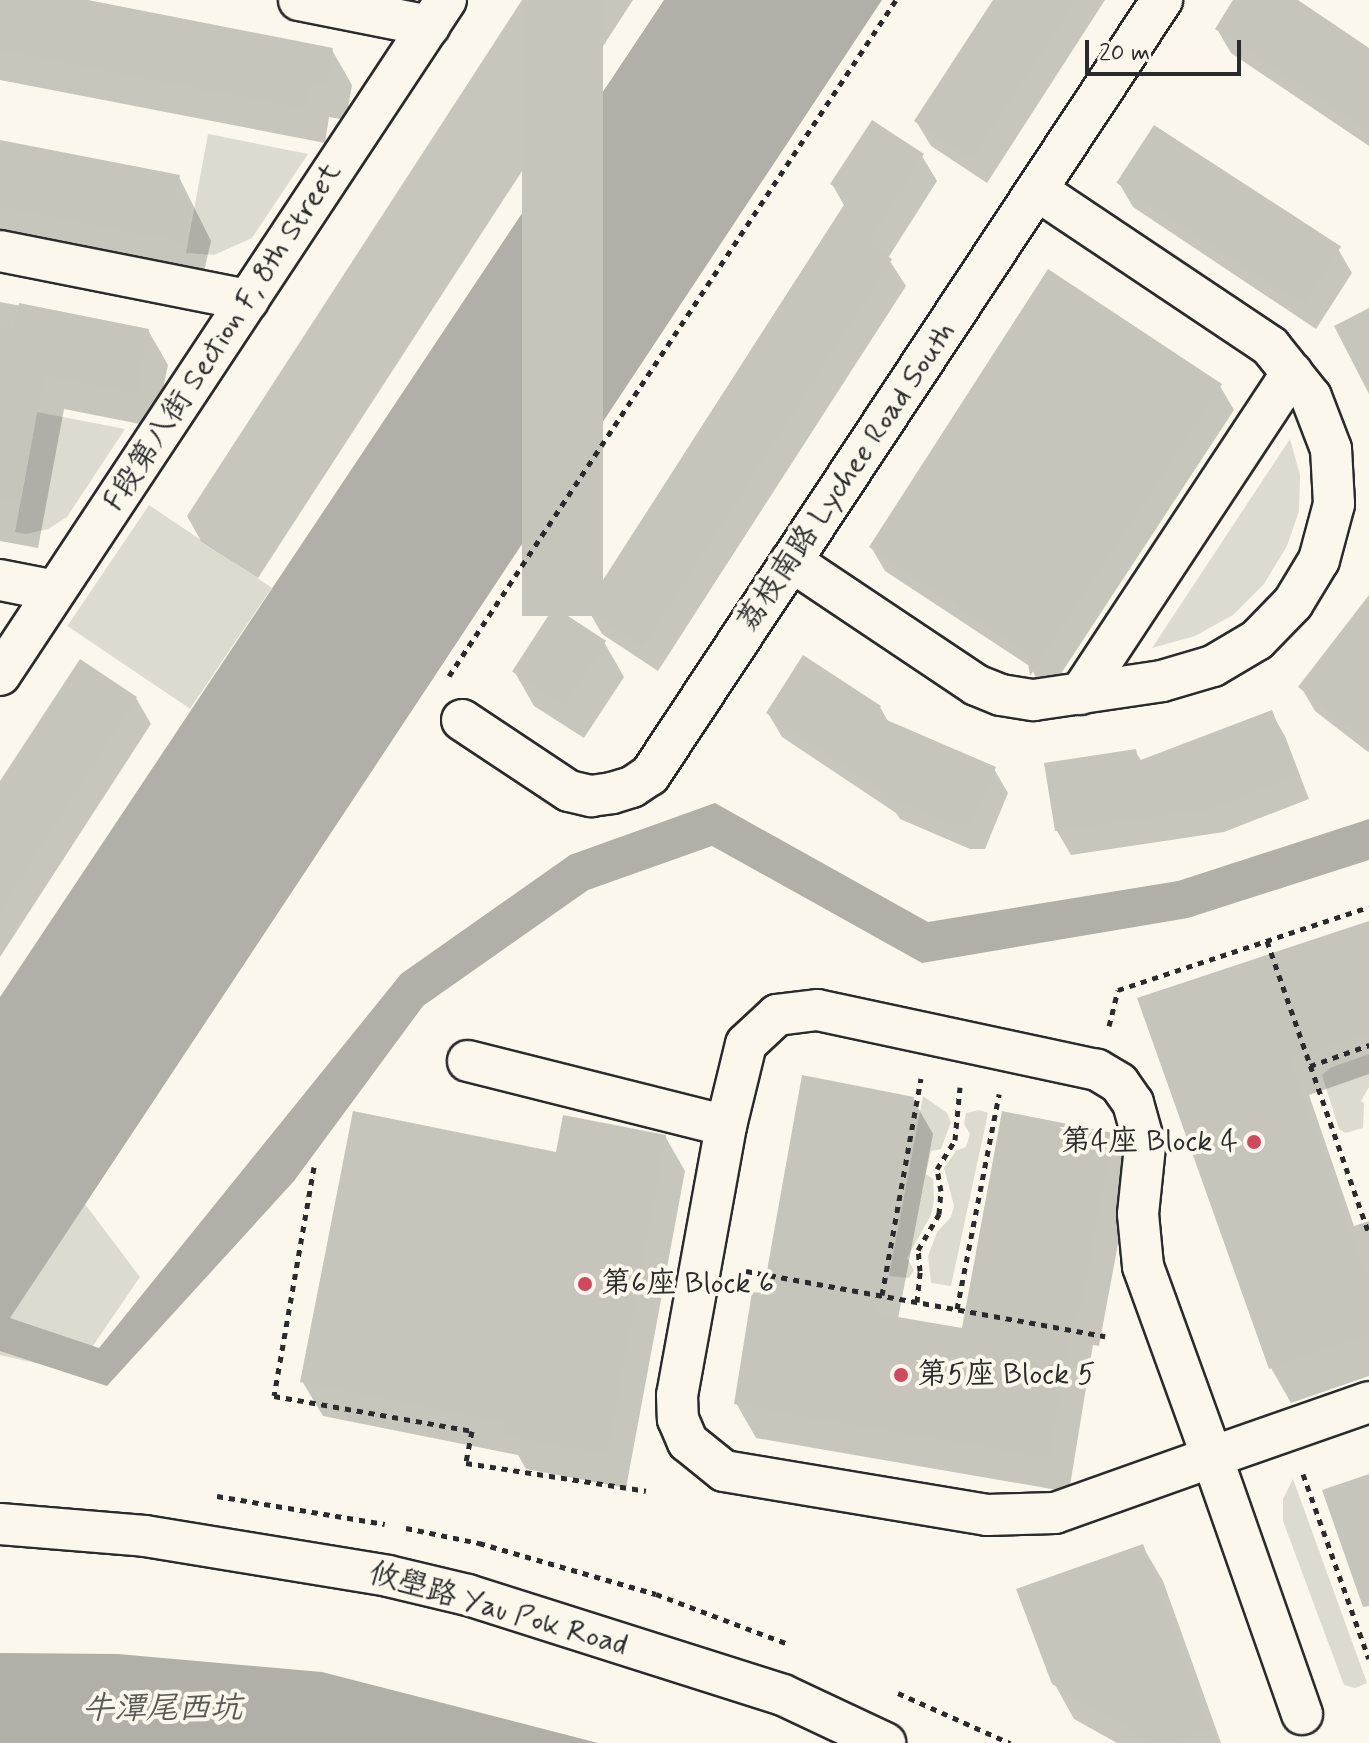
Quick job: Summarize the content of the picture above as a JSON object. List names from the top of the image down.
{
  "streets": {
    "street": ["F段第八街 Section F, 8th Street", "荔枝南路 Lychee Road South", "攸壆路 Yau Pok Road"]
  },
  "water": ["牛潭尾西坑"],
  "places": ["第4座 Block 4", "第6座 Block 6", "第5座 Block 5"],
  "scale_bar": "20 m"
}
